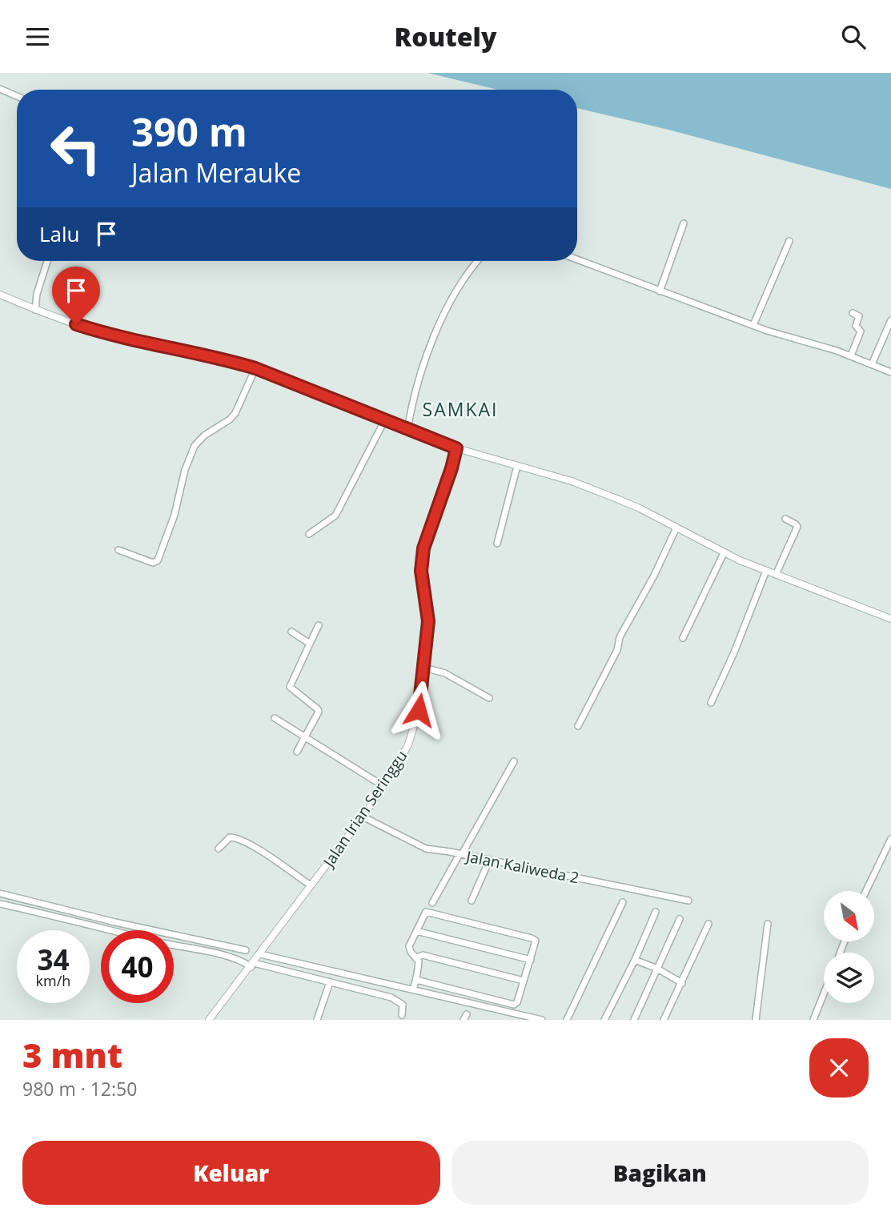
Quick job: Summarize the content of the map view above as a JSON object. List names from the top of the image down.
{
  "streets": {
    "street": ["Jalan Irian Seringgu", "Jalan Kaliweda 2"]
  },
  "crossings": [
    ["Jalan Irian Seringgu", "Jalan Kaliweda 2"]
  ],
  "districts": ["SAMKAI"],
  "north": "bottom right",
  "page": {
    "header": "Routely",
    "turn": ["390 m", "Jalan Merauke"],
    "then": "Lalu",
    "speed": "34 km/h",
    "limit": "40",
    "heading": ["3 mnt", "980 m · 12:50"],
    "buttons": ["Keluar", "Bagikan"]
  }
}
